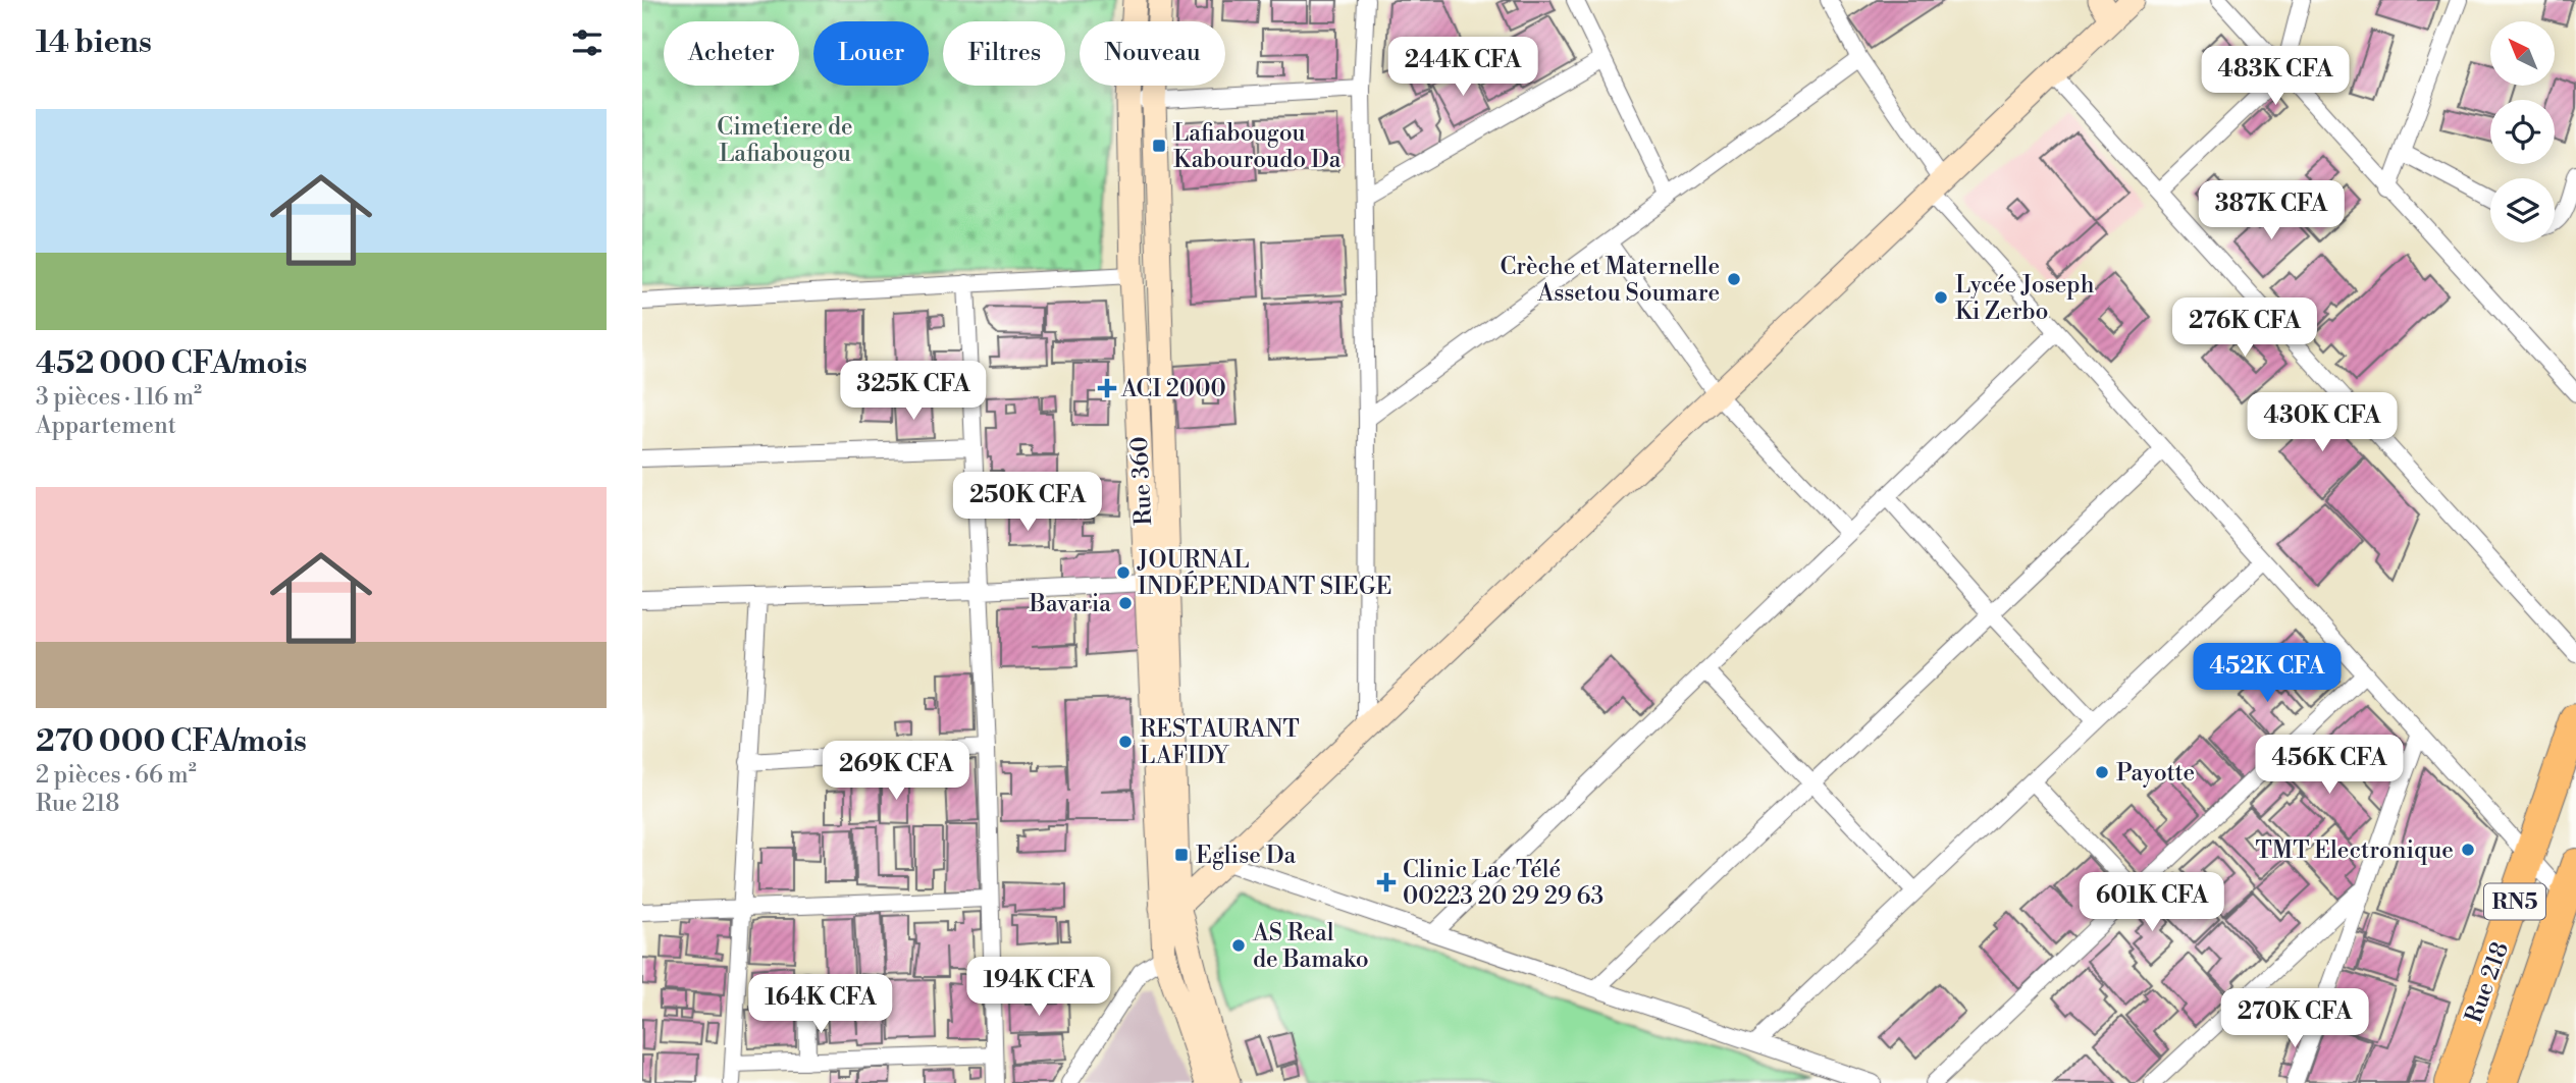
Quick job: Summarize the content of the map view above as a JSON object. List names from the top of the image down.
{
  "streets": {
    "highway": ["RN5", "Rue 218"],
    "main road": ["Rue 360"]
  },
  "parks": ["Cimetiere de Lafiabougou"],
  "places": {
    "transit": ["Lafiabougou Kabouroudo Da", "Eglise Da"],
    "other": [
      "Crèche et Maternelle Assetou Soumare",
      "Lycée Joseph Ki Zerbo",
      "JOURNAL INDÉPENDANT SIEGE",
      "Bavaria",
      "RESTAURANT LAFIDY",
      "Payotte",
      "TMT Electronique",
      "AS Real de Bamako"
    ],
    "health": ["ACI 2000", "Clinic Lac Télé 00223 20 29 29 63"]
  },
  "north": "top left",
  "page": {
    "heading": "14 biens",
    "chip": [
      "Acheter",
      "Louer",
      "Filtres",
      "Nouveau"
    ],
    "price": [
      "244K CFA",
      "483K CFA",
      "387K CFA",
      "276K CFA",
      "325K CFA",
      "430K CFA",
      "250K CFA",
      "452K CFA",
      "456K CFA",
      "269K CFA",
      "601K CFA",
      "194K CFA",
      "164K CFA",
      "270K CFA"
    ],
    "list": [
      {
        "name": "452 000 CFA/mois",
        "note": "3 pièces · 116 m² · Appartement"
      },
      {
        "name": "270 000 CFA/mois",
        "note": "2 pièces · 66 m² · Rue 218"
      }
    ]
  }
}
